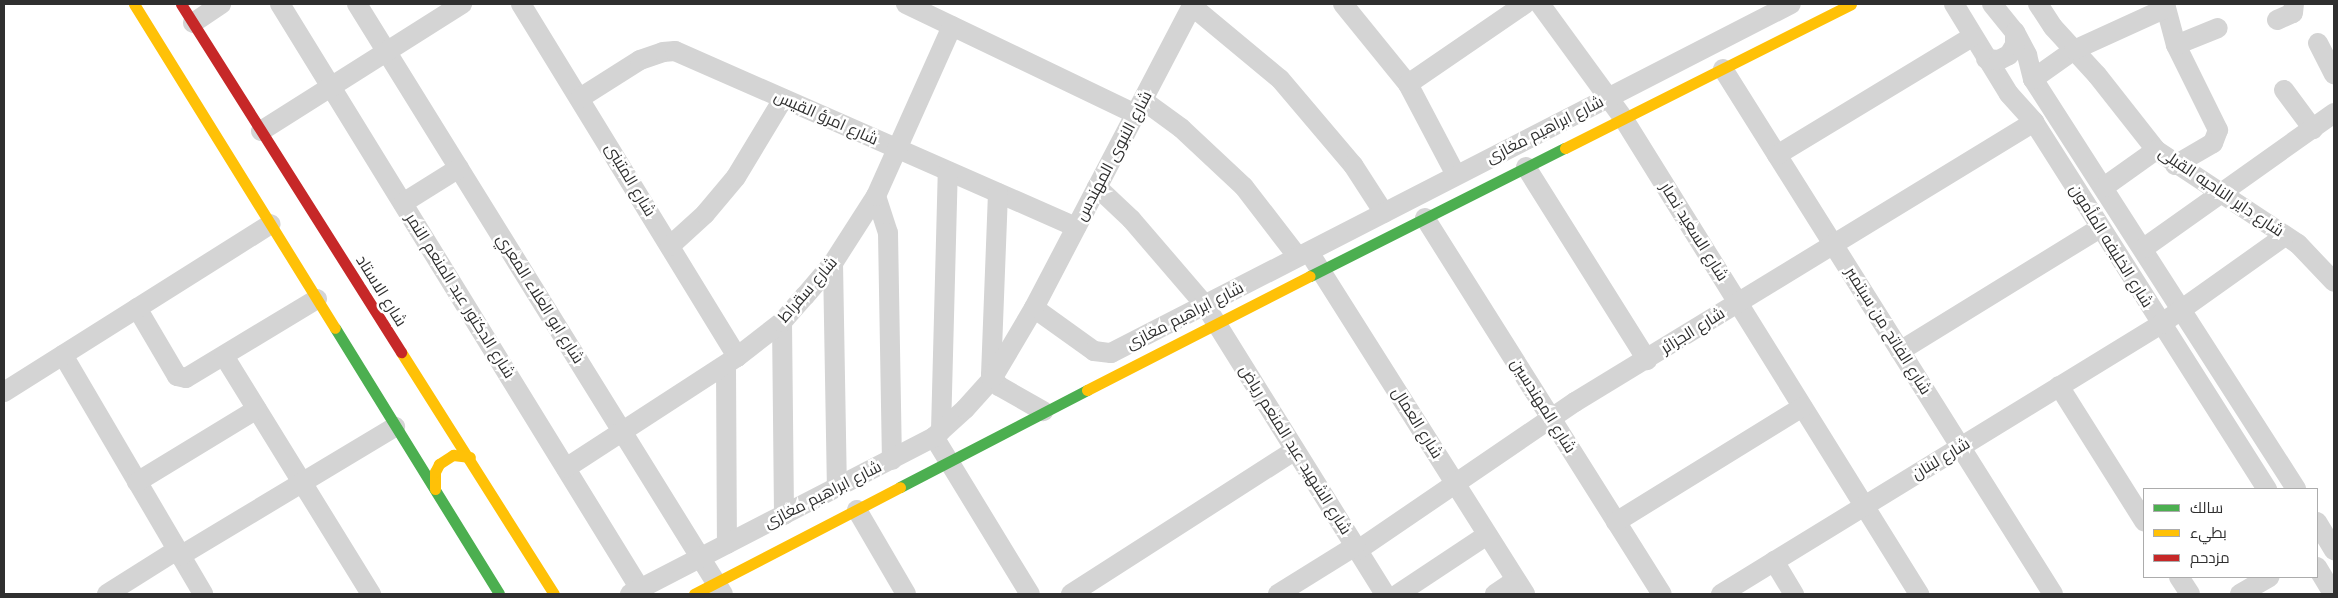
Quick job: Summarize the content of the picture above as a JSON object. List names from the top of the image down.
{
  "streets": {
    "main road": ["شارع ابراهيم مغازى", "شارع الاستاد"],
    "street": [
      "شارع امرؤ القيس",
      "شارع النبوى المهندس",
      "شارع المتبنى",
      "شارع داير الناحيه القبلى",
      "شارع السعيد نصار",
      "شارع الخليفه المأمون",
      "شارع سقراط",
      "شارع الدكتور عبد المنعم النمر",
      "شارع ابو العلاء المعري",
      "شارع الجزائر",
      "شارع الفاتح من سبتمبر",
      "شارع المهندسين",
      "شارع العمال",
      "شارع الشهيد عبد المنعم رياض",
      "شارع لبنان"
    ]
  },
  "crossings": [
    ["شارع امرؤ القيس", "شارع النبوى المهندس"],
    ["شارع امرؤ القيس", "شارع المتبنى"],
    ["شارع امرؤ القيس", "شارع سقراط"],
    ["شارع ابراهيم مغازى", "شارع النبوى المهندس"],
    ["شارع ابراهيم مغازى", "شارع السعيد نصار"],
    ["شارع ابراهيم مغازى", "شارع الدكتور عبد المنعم النمر"],
    ["شارع ابراهيم مغازى", "شارع ابو العلاء المعري"],
    ["شارع ابراهيم مغازى", "شارع الفاتح من سبتمبر"],
    ["شارع ابراهيم مغازى", "شارع المهندسين"],
    ["شارع ابراهيم مغازى", "شارع العمال"],
    ["شارع ابراهيم مغازى", "شارع الشهيد عبد المنعم رياض"],
    ["شارع النبوى المهندس", "شارع العمال"],
    ["شارع النبوى المهندس", "شارع الشهيد عبد المنعم رياض"],
    ["شارع المتبنى", "شارع سقراط"],
    ["شارع داير الناحيه القبلى", "شارع لبنان"],
    ["شارع السعيد نصار", "شارع الجزائر"],
    ["شارع السعيد نصار", "شارع لبنان"],
    ["شارع الخليفه المأمون", "شارع الجزائر"],
    ["شارع الخليفه المأمون", "شارع لبنان"],
    ["شارع سقراط", "شارع الدكتور عبد المنعم النمر"],
    ["شارع سقراط", "شارع ابو العلاء المعري"],
    ["شارع سقراط", "شارع العمال"],
    ["شارع الجزائر", "شارع الفاتح من سبتمبر"],
    ["شارع الجزائر", "شارع المهندسين"],
    ["شارع الجزائر", "شارع العمال"],
    ["شارع الجزائر", "شارع الشهيد عبد المنعم رياض"],
    ["شارع الفاتح من سبتمبر", "شارع لبنان"]
  ],
  "legend": ["سالك", "بطيء", "مزدحم"]
}
